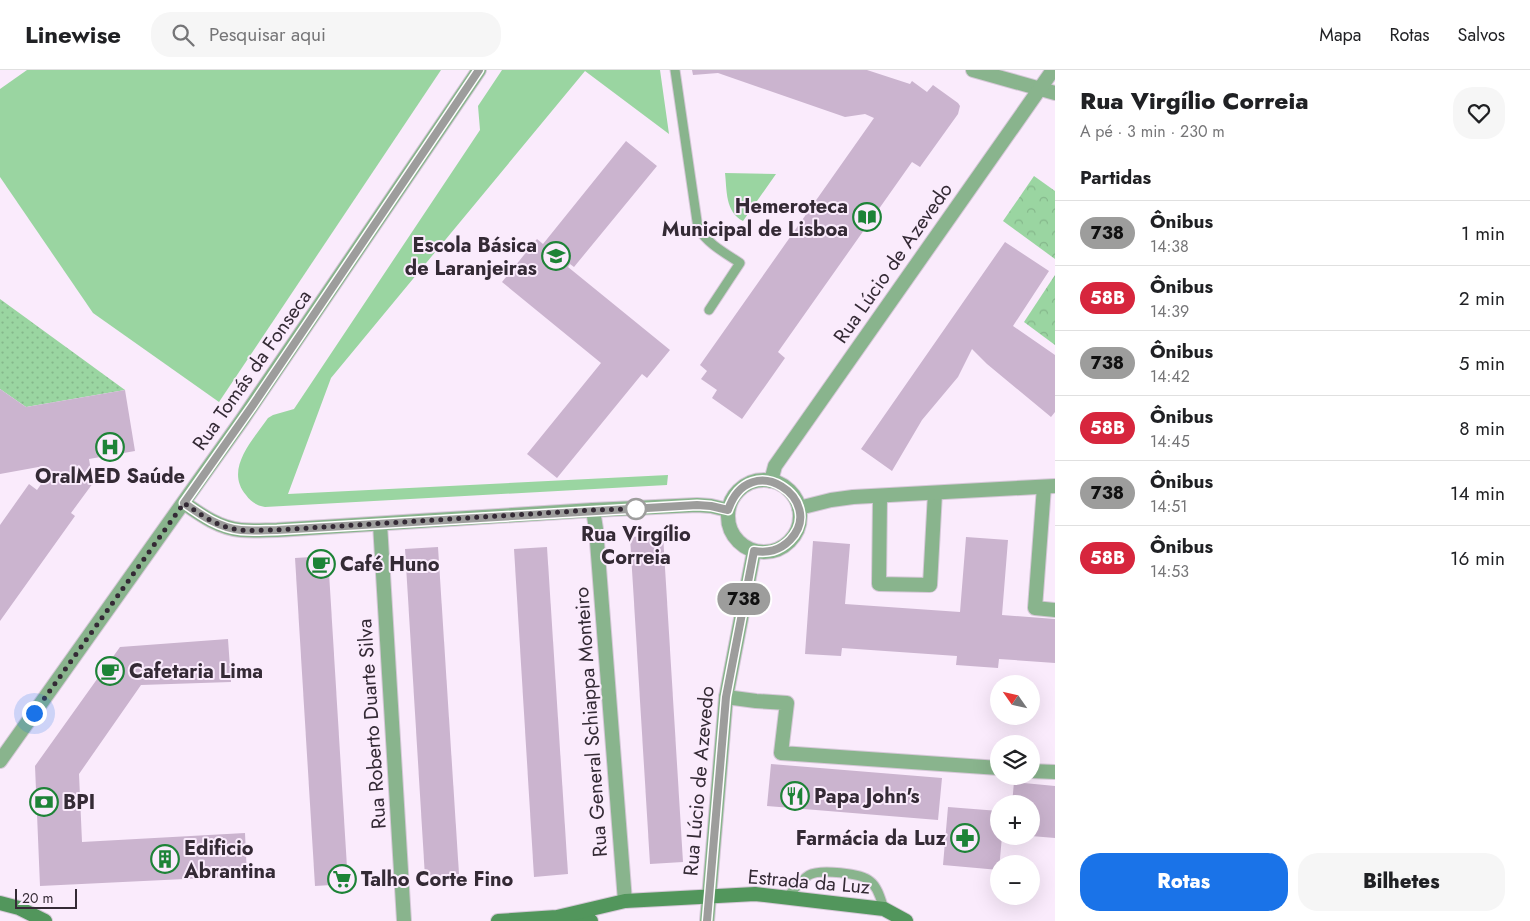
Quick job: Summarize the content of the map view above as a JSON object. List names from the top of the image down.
{
  "streets": {
    "main road": ["Estrada da Luz"],
    "street": [
      "Rua Lúcio de Azevedo",
      "Rua Tomás da Fonseca",
      "Rua General Schiappa Monteiro",
      "Rua Roberto Duarte Silva"
    ]
  },
  "crossings": [
    ["Rua Lúcio de Azevedo", "Estrada da Luz"],
    ["Rua General Schiappa Monteiro", "Estrada da Luz"]
  ],
  "places": {
    "library": ["Hemeroteca Municipal de Lisboa"],
    "school or university": ["Escola Básica de Laranjeiras"],
    "hospital": ["OralMED Saúde"],
    "other": ["Rua Virgílio Correia"],
    "cafe": ["Café Huno", "Cafetaria Lima"],
    "restaurant": ["Papa John's"],
    "bank": ["BPI"],
    "pharmacy": ["Farmácia da Luz"],
    "building": ["Edificio Abrantina"],
    "supermarket": ["Talho Corte Fino"]
  },
  "lines": ["bus line 738"],
  "scale_bar": "20 m",
  "north": "top left",
  "page": {
    "header": "Linewise",
    "search": "Pesquisar aqui",
    "nav": ["Mapa", "Rotas", "Salvos"],
    "on_map": "738",
    "heading": [
      ["Rua Virgílio Correia", "A pé · 3 min · 230 m"],
      "Partidas"
    ],
    "list": [
      {
        "mark": "738",
        "name": "Ônibus",
        "note": "14:38",
        "value": "1 min"
      },
      {
        "mark": "58B",
        "name": "Ônibus",
        "note": "14:39",
        "value": "2 min"
      },
      {
        "mark": "738",
        "name": "Ônibus",
        "note": "14:42",
        "value": "5 min"
      },
      {
        "mark": "58B",
        "name": "Ônibus",
        "note": "14:45",
        "value": "8 min"
      },
      {
        "mark": "738",
        "name": "Ônibus",
        "note": "14:51",
        "value": "14 min"
      },
      {
        "mark": "58B",
        "name": "Ônibus",
        "note": "14:53",
        "value": "16 min"
      }
    ],
    "map_buttons": ["+", "−"],
    "buttons": ["Rotas", "Bilhetes"],
    "scale": "20 m"
  }
}
